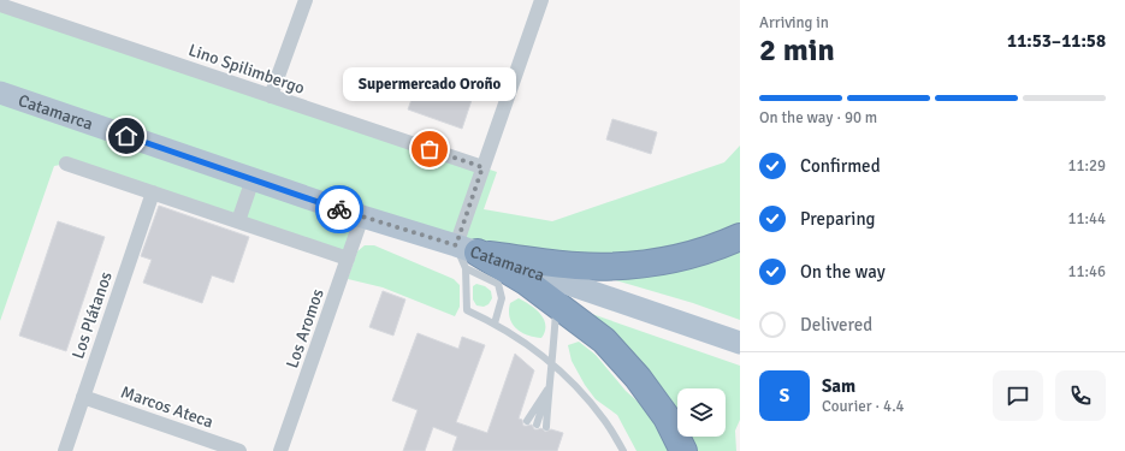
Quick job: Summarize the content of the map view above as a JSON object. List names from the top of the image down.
{
  "streets": {
    "main road": ["Catamarca"],
    "street": [
      "Lino Spilimbergo",
      "Los Plátanos",
      "Los Aromos",
      "Marcos Ateca"
    ]
  },
  "crossings": [
    ["Catamarca", "Los Aromos"],
    ["Los Plátanos", "Marcos Ateca"]
  ],
  "places": ["Supermercado Oroño"],
  "page": {
    "heading": ["2 min", "Arriving in", "11:53–11:58"],
    "panel": ["Sam", "Courier · 4.4"],
    "bubble": "Supermercado Oroño",
    "bar": "On the way · 90 m",
    "list": [
      ["Confirmed", "11:29"],
      ["Preparing", "11:44"],
      ["On the way", "11:46"],
      "Delivered"
    ],
    "round": "S"
  }
}
